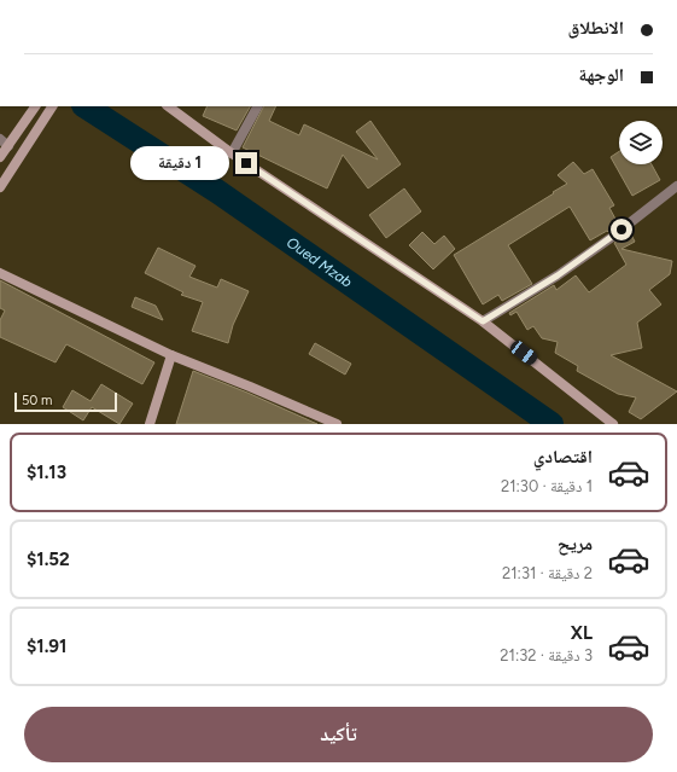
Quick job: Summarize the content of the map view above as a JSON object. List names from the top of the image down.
{
  "water": ["Oued Mzab"],
  "scale_bar": "50 m",
  "page": {
    "banner": ["الانطلاق", "الوجهة"],
    "bubble": "1 دقيقة",
    "scale": "50 m",
    "list": [
      {
        "name": "اقتصادي",
        "note": "1 دقيقة · 21:30",
        "value": "$1.13"
      },
      {
        "name": "مريح",
        "note": "2 دقيقة · 21:31",
        "value": "$1.52"
      },
      {
        "name": "XL",
        "note": "3 دقيقة · 21:32",
        "value": "$1.91"
      }
    ],
    "buttons": "تأكيد"
  }
}
